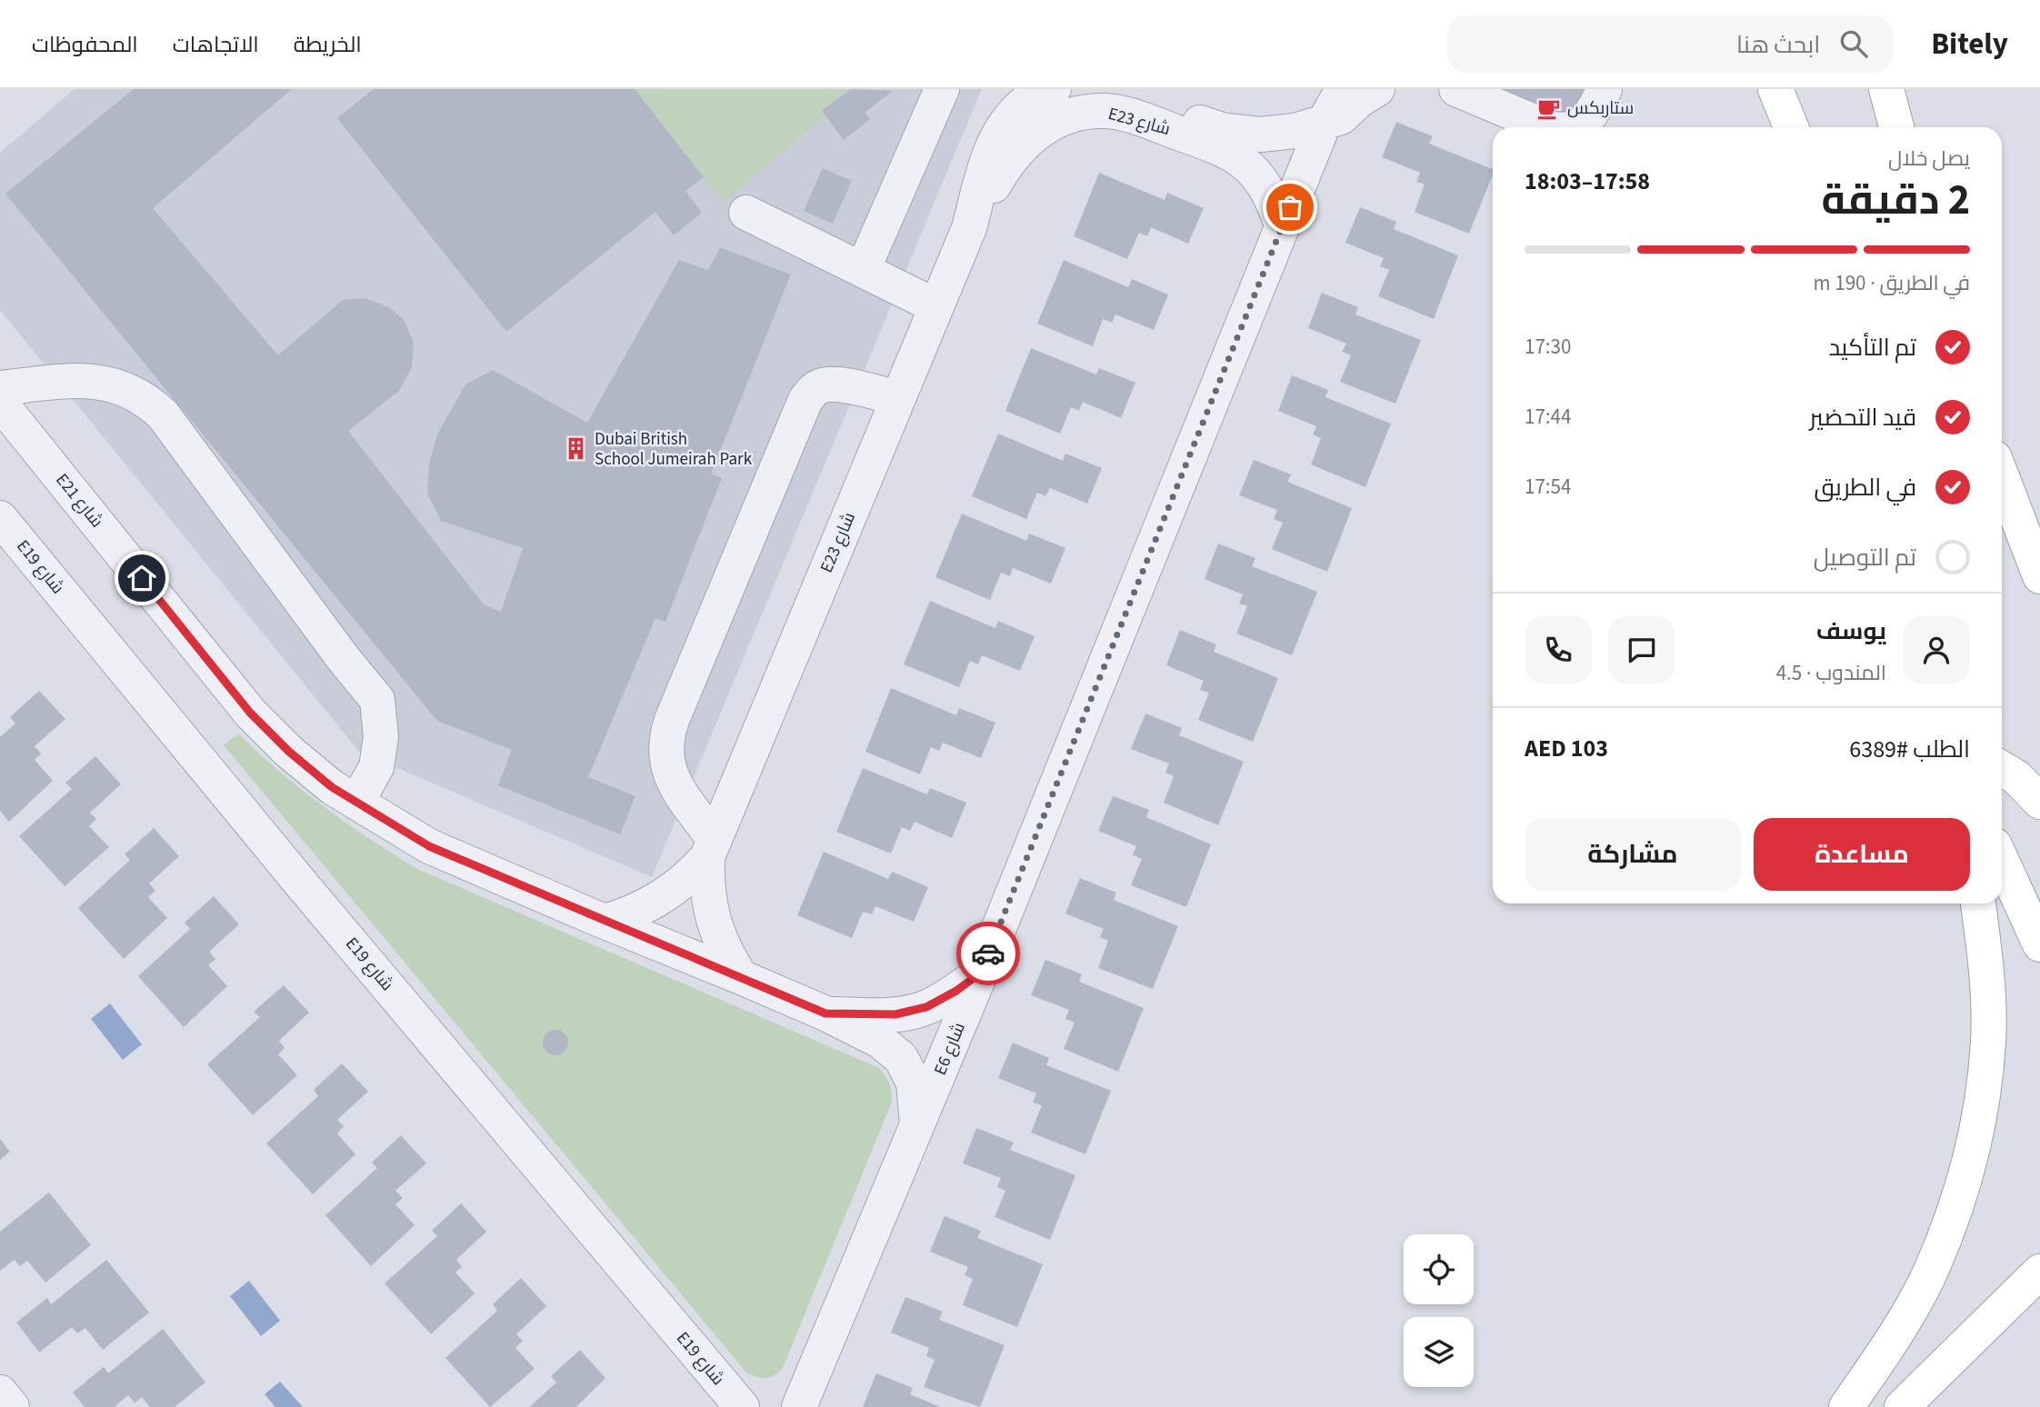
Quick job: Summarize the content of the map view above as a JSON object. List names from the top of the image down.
{
  "streets": {
    "street": [
      "E23 شارع",
      "E21 شارع",
      "E19 شارع",
      "E6 شارع"
    ]
  },
  "crossings": [
    ["E23 شارع", "E21 شارع"],
    ["E23 شارع", "E6 شارع"],
    ["E21 شارع", "E6 شارع"]
  ],
  "places": {
    "cafe": ["ستاربكس"],
    "building": ["Dubai British School Jumeirah Park"]
  },
  "page": {
    "header": "Bitely",
    "search": "ابحث هنا",
    "nav": ["الخريطة", "الاتجاهات", "المحفوظات"],
    "heading": ["2 دقيقة", "يصل خلال", "17:58–18:03"],
    "panel": [
      "يوسف",
      "المندوب · 4.5",
      "الطلب #6389",
      "AED 103"
    ],
    "bar": "في الطريق · 190 m",
    "list": [
      ["تم التأكيد", "17:30"],
      ["قيد التحضير", "17:44"],
      ["في الطريق", "17:54"],
      "تم التوصيل"
    ],
    "buttons": ["مساعدة", "مشاركة"]
  }
}
